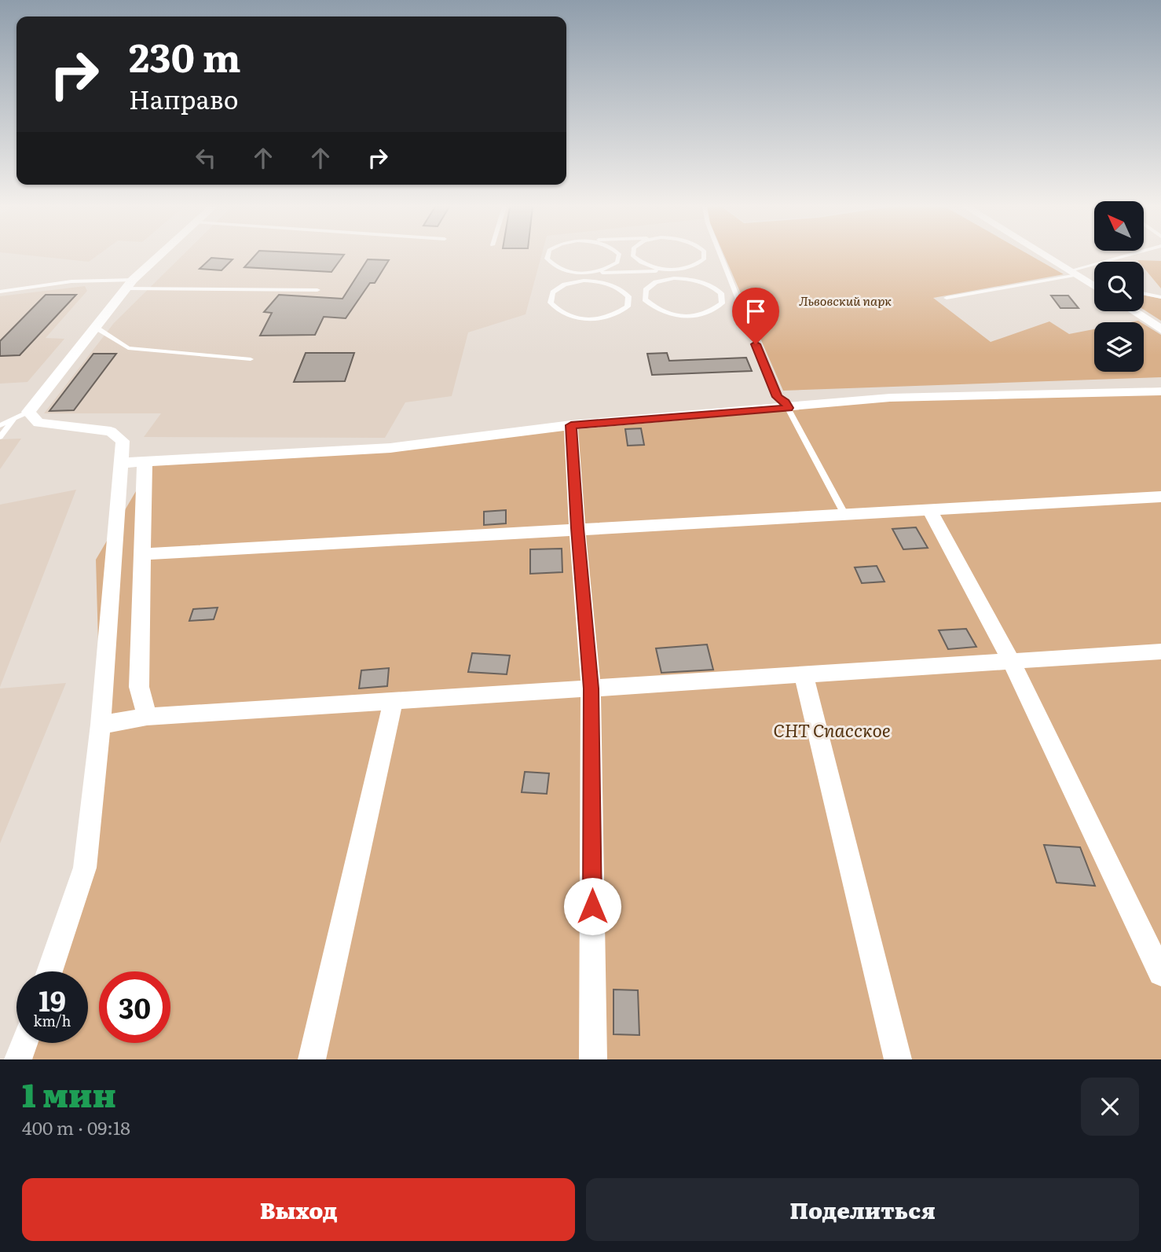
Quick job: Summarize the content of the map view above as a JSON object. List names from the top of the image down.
{
  "parks": ["Львовский парк", "СНТ Спасское"],
  "north": "top left",
  "page": {
    "turn": ["230 m", "Направо"],
    "speed": "19 km/h",
    "limit": "30",
    "heading": ["1 мин", "400 m · 09:18"],
    "buttons": ["Выход", "Поделиться"]
  }
}
